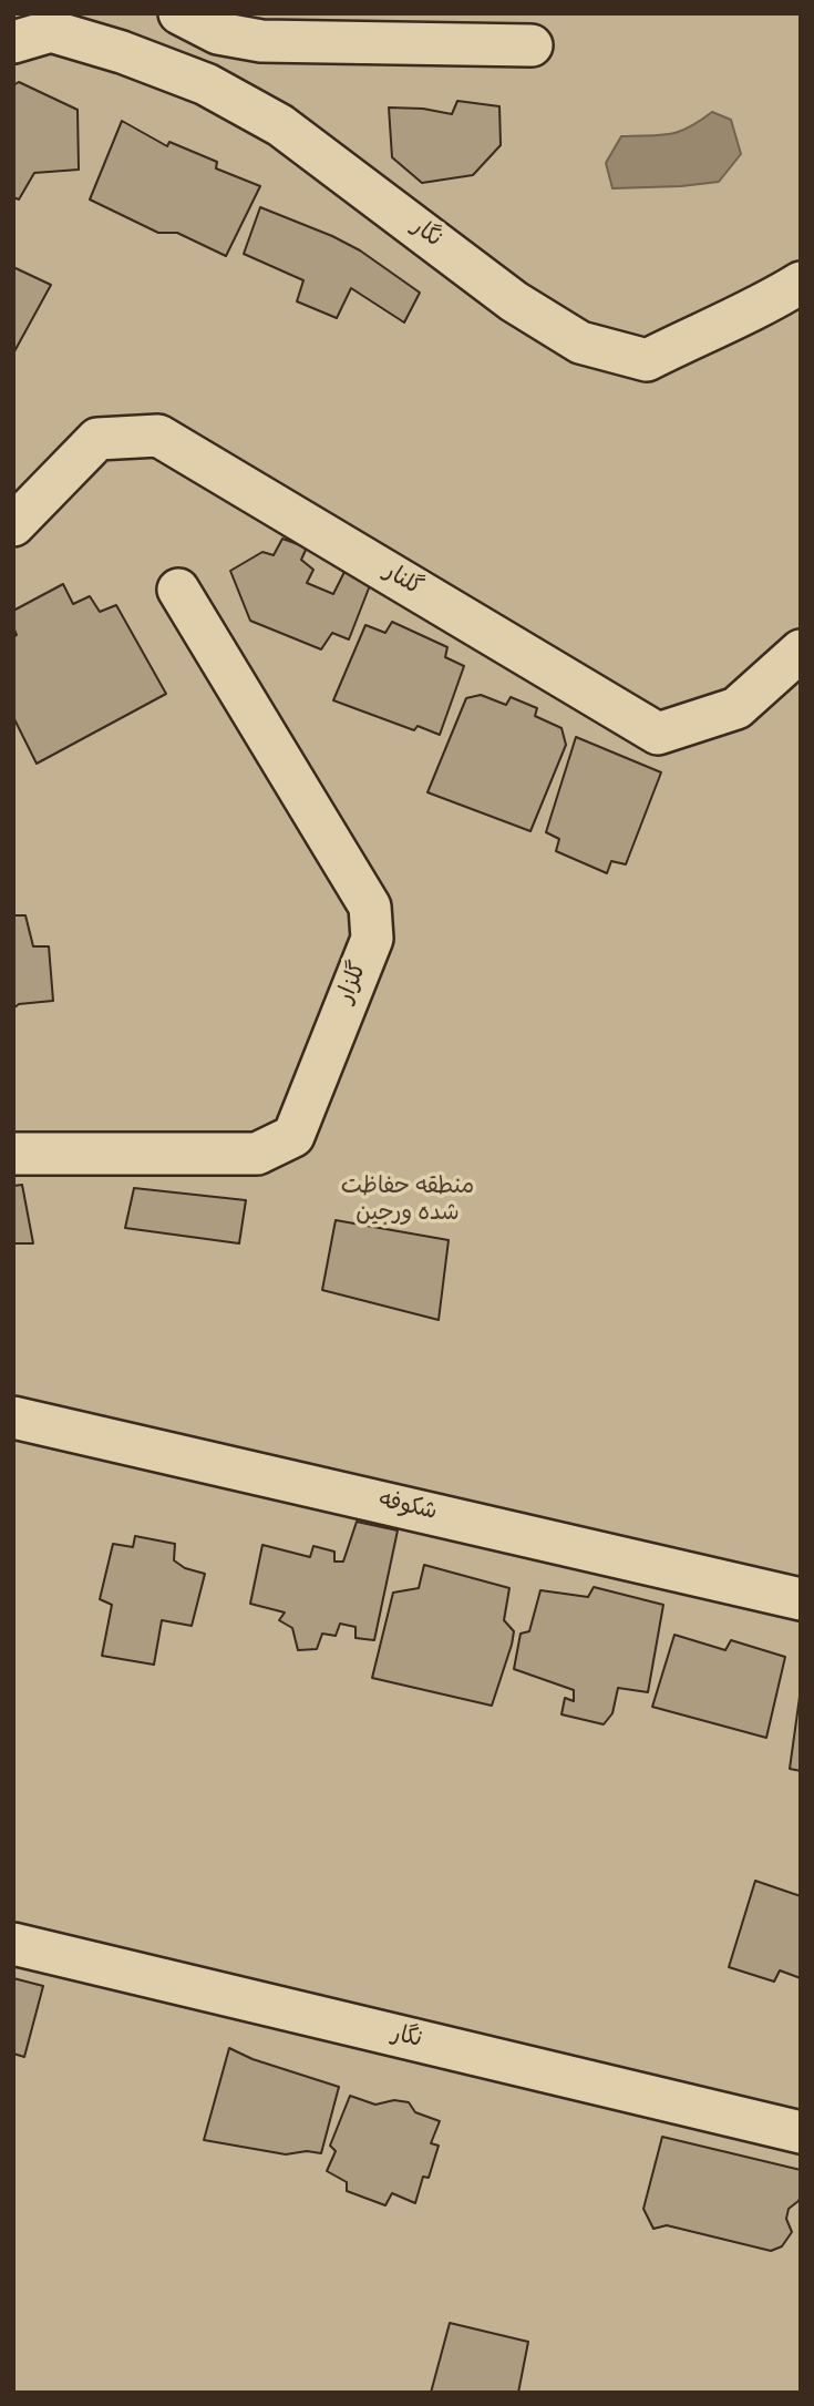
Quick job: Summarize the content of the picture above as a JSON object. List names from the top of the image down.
{
  "streets": {
    "street": [
      "نگار",
      "گلنار",
      "گلزار",
      "شکوفه"
    ]
  },
  "parks": ["منطقه حفاظت شده ورجین"]
}
